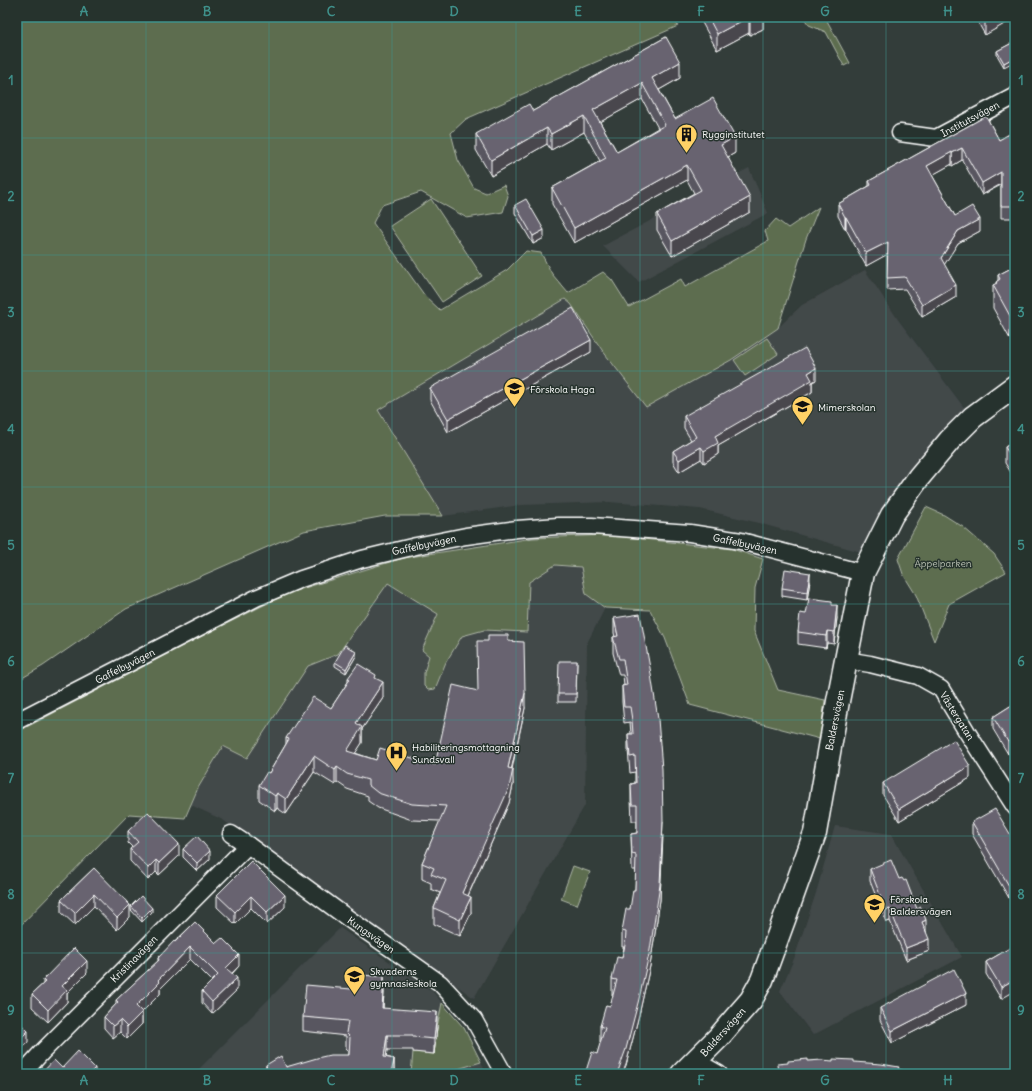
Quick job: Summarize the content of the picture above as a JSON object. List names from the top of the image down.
{
  "streets": {
    "street": [
      "Institutsvägen",
      "Gaffelbyvägen",
      "Västergatan",
      "Baldersvägen",
      "Kungsvägen",
      "Kristinavägen"
    ]
  },
  "crossings": [
    ["Gaffelbyvägen", "Baldersvägen"],
    ["Västergatan", "Baldersvägen"],
    ["Kungsvägen", "Kristinavägen"]
  ],
  "parks": ["Äppelparken"],
  "places": {
    "building": ["Rygginstitutet"],
    "school or university": [
      "Förskola Haga",
      "Mimerskolan",
      "Förskola Baldersvägen",
      "Skvaderns gymnasieskola"
    ],
    "hospital": ["Habiliteringsmottagning Sundsvall"]
  },
  "grid": {
    "columns": [
      "A",
      "B",
      "C",
      "D",
      "E",
      "F",
      "G",
      "H"
    ],
    "rows": [
      "1",
      "2",
      "3",
      "4",
      "5",
      "6",
      "7",
      "8",
      "9"
    ]
  }
}
